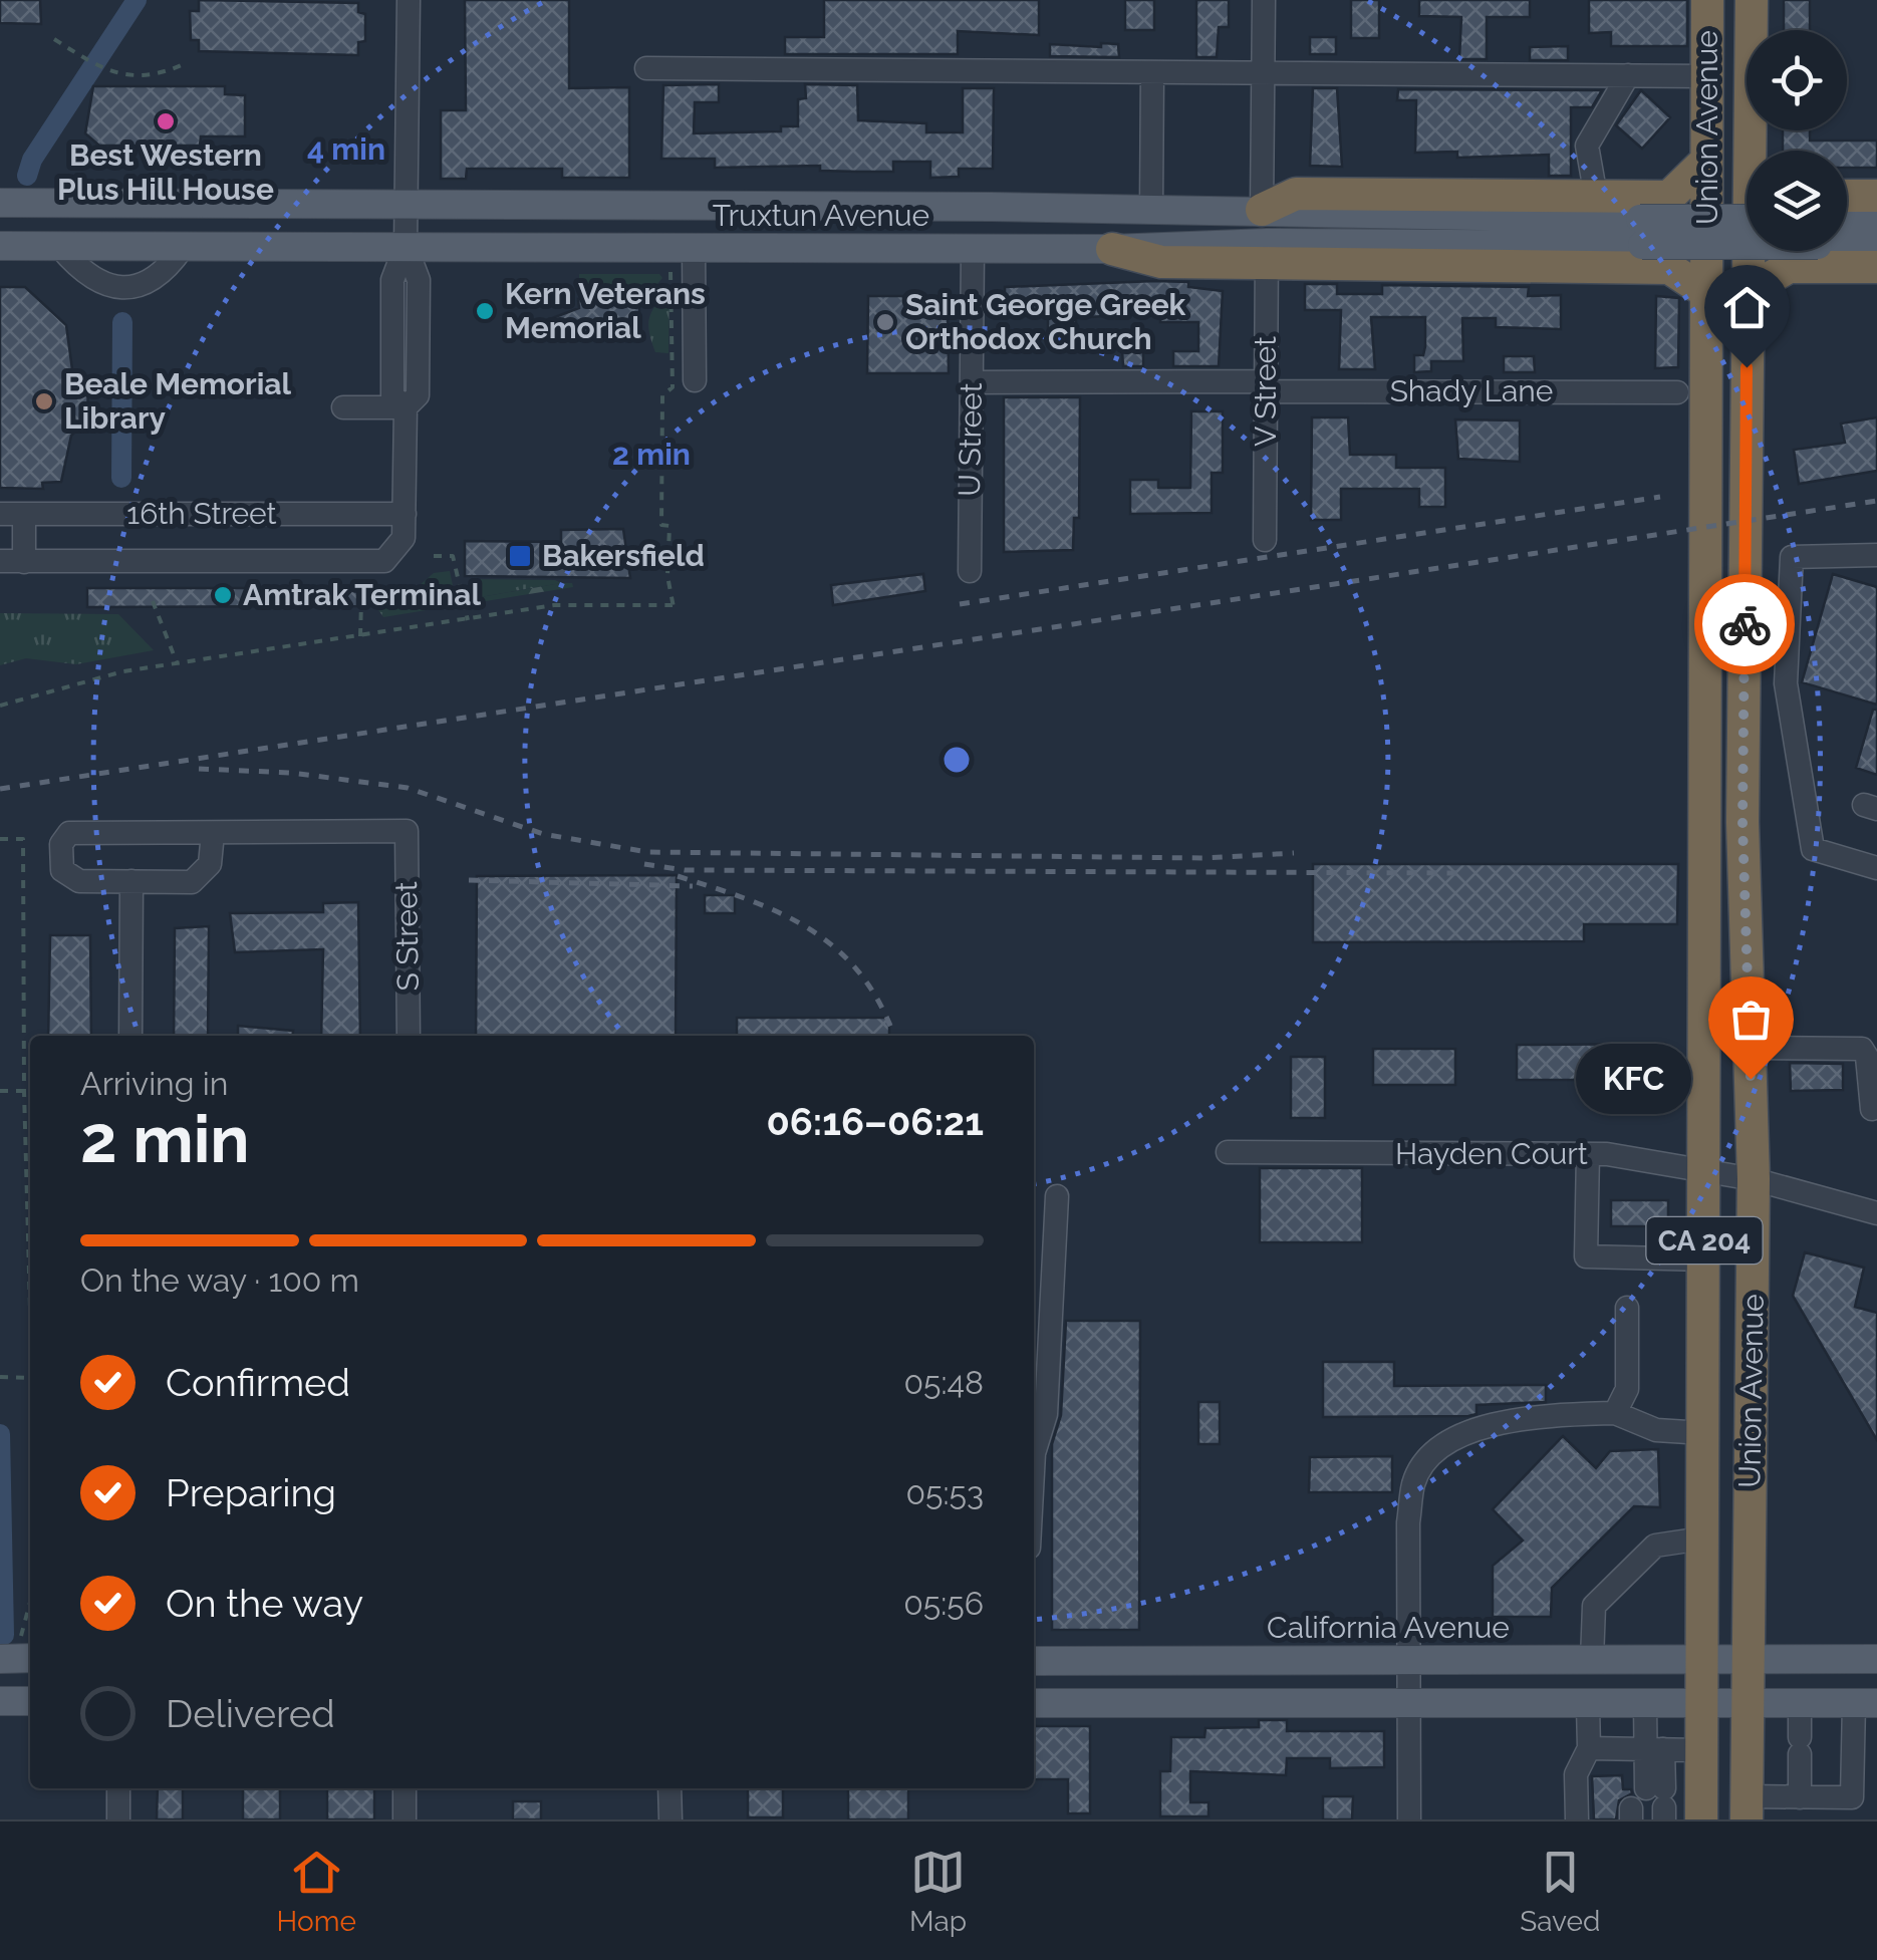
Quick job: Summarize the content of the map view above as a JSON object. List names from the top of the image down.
{
  "streets": {
    "highway": ["Union Avenue", "CA 204"],
    "main road": ["Truxtun Avenue", "California Avenue"],
    "street": [
      "V Street",
      "Shady Lane",
      "U Street",
      "16th Street",
      "S Street",
      "Hayden Court"
    ]
  },
  "crossings": [
    ["Union Avenue", "Hayden Court"],
    ["Union Avenue", "California Avenue"],
    ["Truxtun Avenue", "U Street"],
    ["V Street", "Shady Lane"],
    ["Shady Lane", "U Street"]
  ],
  "places": {
    "other": [
      "Best Western Plus Hill House",
      "Kern Veterans Memorial",
      "Saint George Greek Orthodox Church",
      "Beale Memorial Library",
      "Amtrak Terminal",
      "KFC"
    ],
    "transit": ["Bakersfield"]
  },
  "page": {
    "heading": ["2 min", "Arriving in", "06:16–06:21"],
    "bubble": "KFC",
    "bar": "On the way · 100 m",
    "list": [
      ["Confirmed", "05:48"],
      ["Preparing", "05:53"],
      ["On the way", "05:56"],
      "Delivered"
    ],
    "tabs": ["Home", "Map", "Saved"]
  },
  "rings": ["4 min", "2 min"]
}
